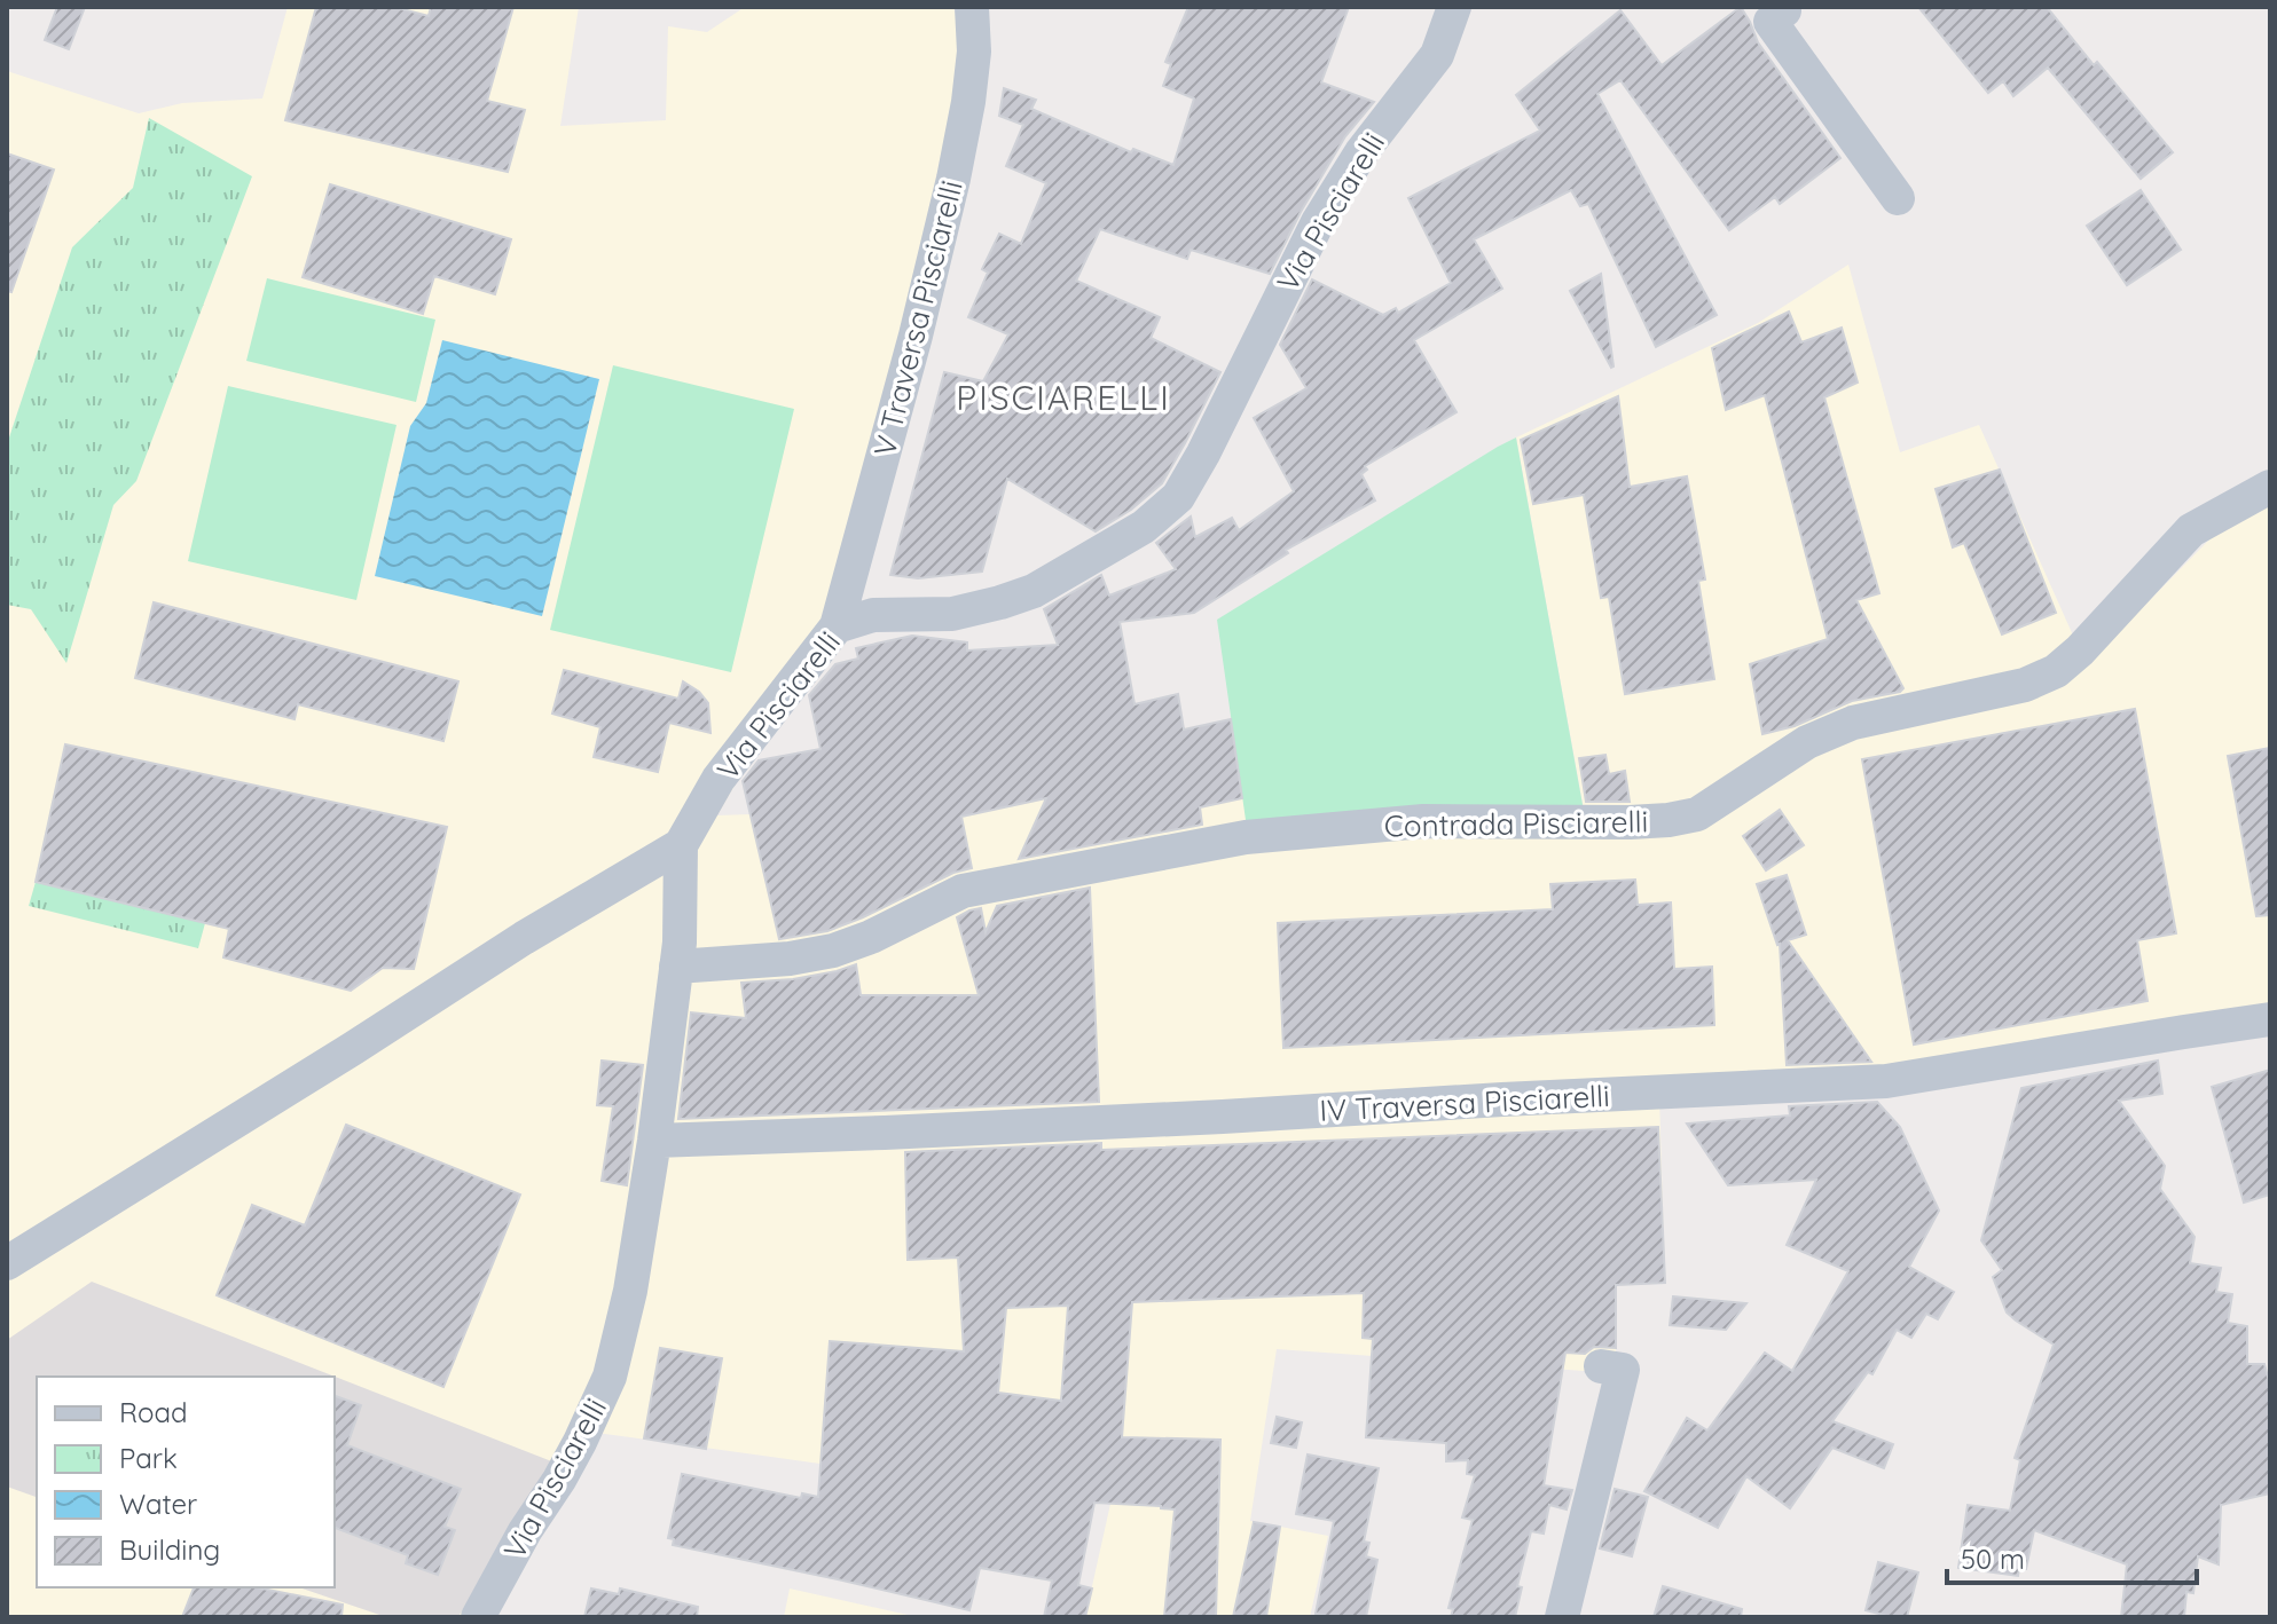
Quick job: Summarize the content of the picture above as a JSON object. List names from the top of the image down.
{
  "streets": {
    "street": [
      "Via Pisciarelli",
      "V Traversa Pisciarelli",
      "Contrada Pisciarelli",
      "IV Traversa Pisciarelli"
    ]
  },
  "crossings": [
    ["Via Pisciarelli", "V Traversa Pisciarelli"],
    ["Via Pisciarelli", "Contrada Pisciarelli"],
    ["Via Pisciarelli", "IV Traversa Pisciarelli"]
  ],
  "districts": ["PISCIARELLI"],
  "legend": [
    "Road",
    "Park",
    "Water",
    "Building"
  ],
  "scale_bar": "50 m"
}
